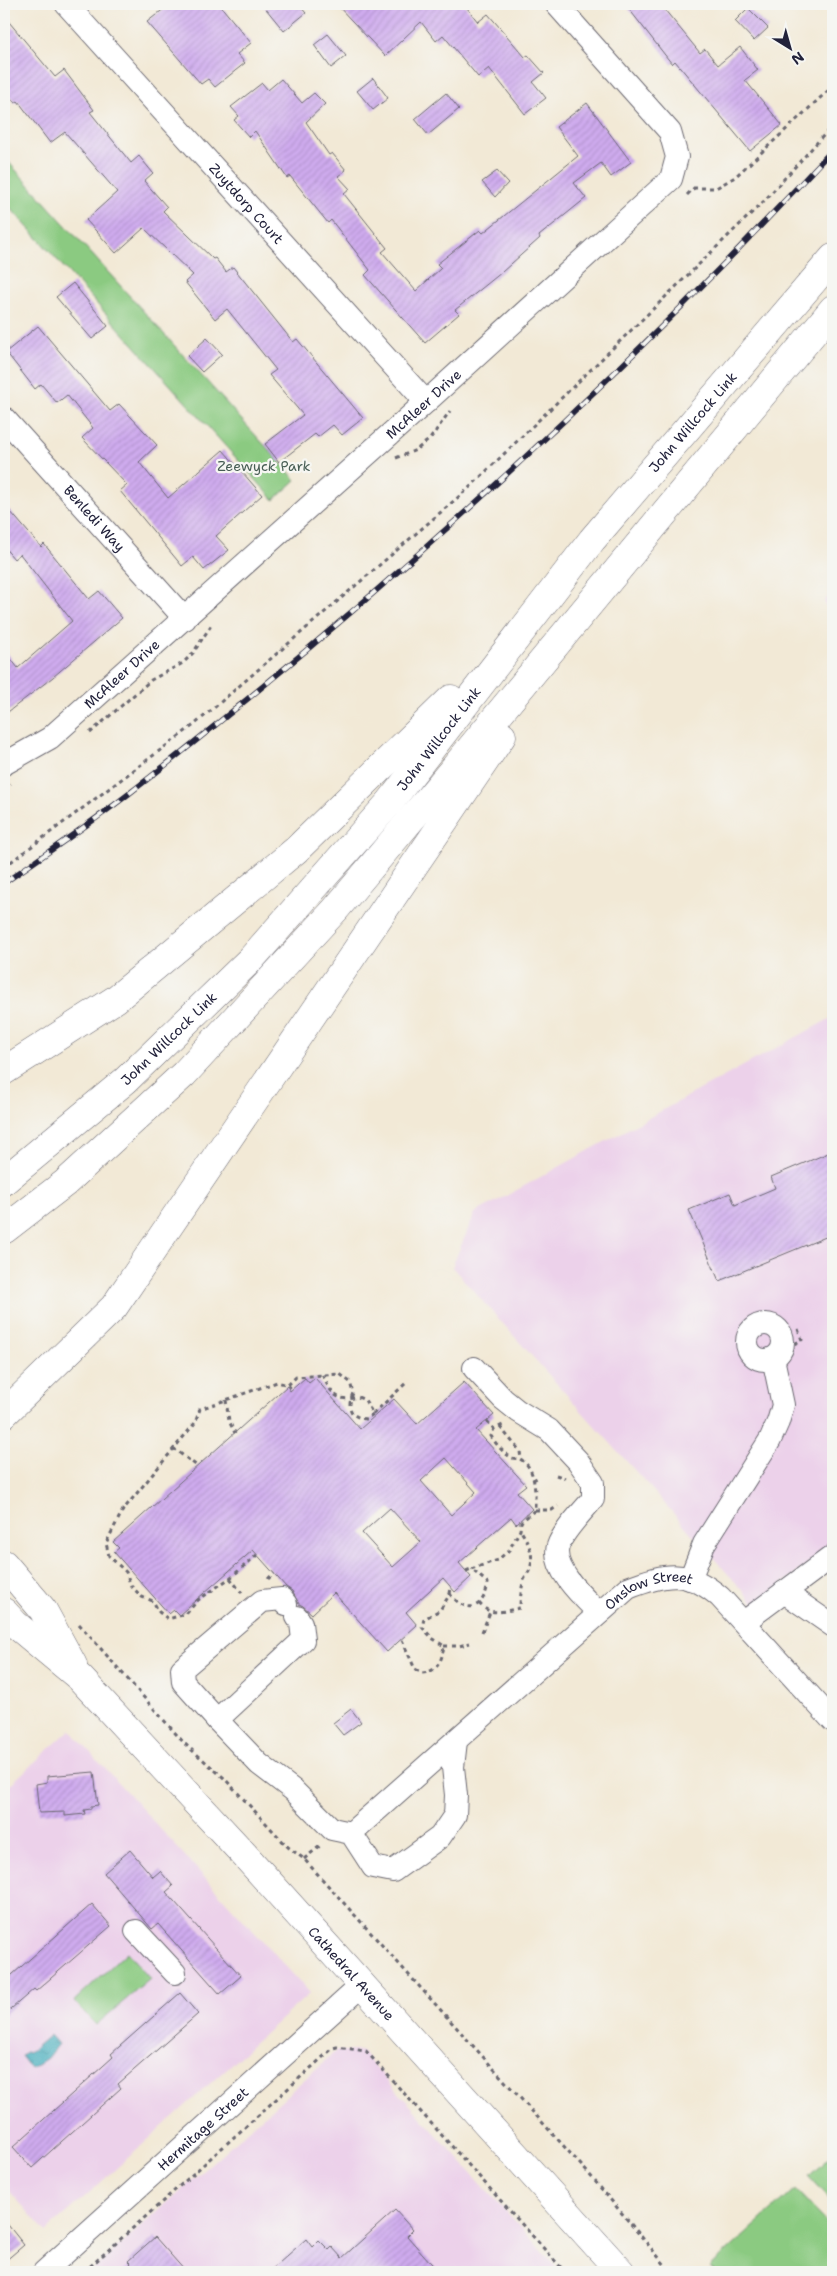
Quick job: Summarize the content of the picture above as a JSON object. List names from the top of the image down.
{
  "streets": {
    "main road": ["John Willcock Link", "Cathedral Avenue"],
    "street": [
      "Zuytdorp Court",
      "McAleer Drive",
      "Benledi Way",
      "Onslow Street",
      "Hermitage Street"
    ]
  },
  "crossings": [
    ["Zuytdorp Court", "McAleer Drive"],
    ["McAleer Drive", "Benledi Way"],
    ["Cathedral Avenue", "Hermitage Street"]
  ],
  "parks": ["Zeewyck Park"],
  "north": "bottom right"
}
